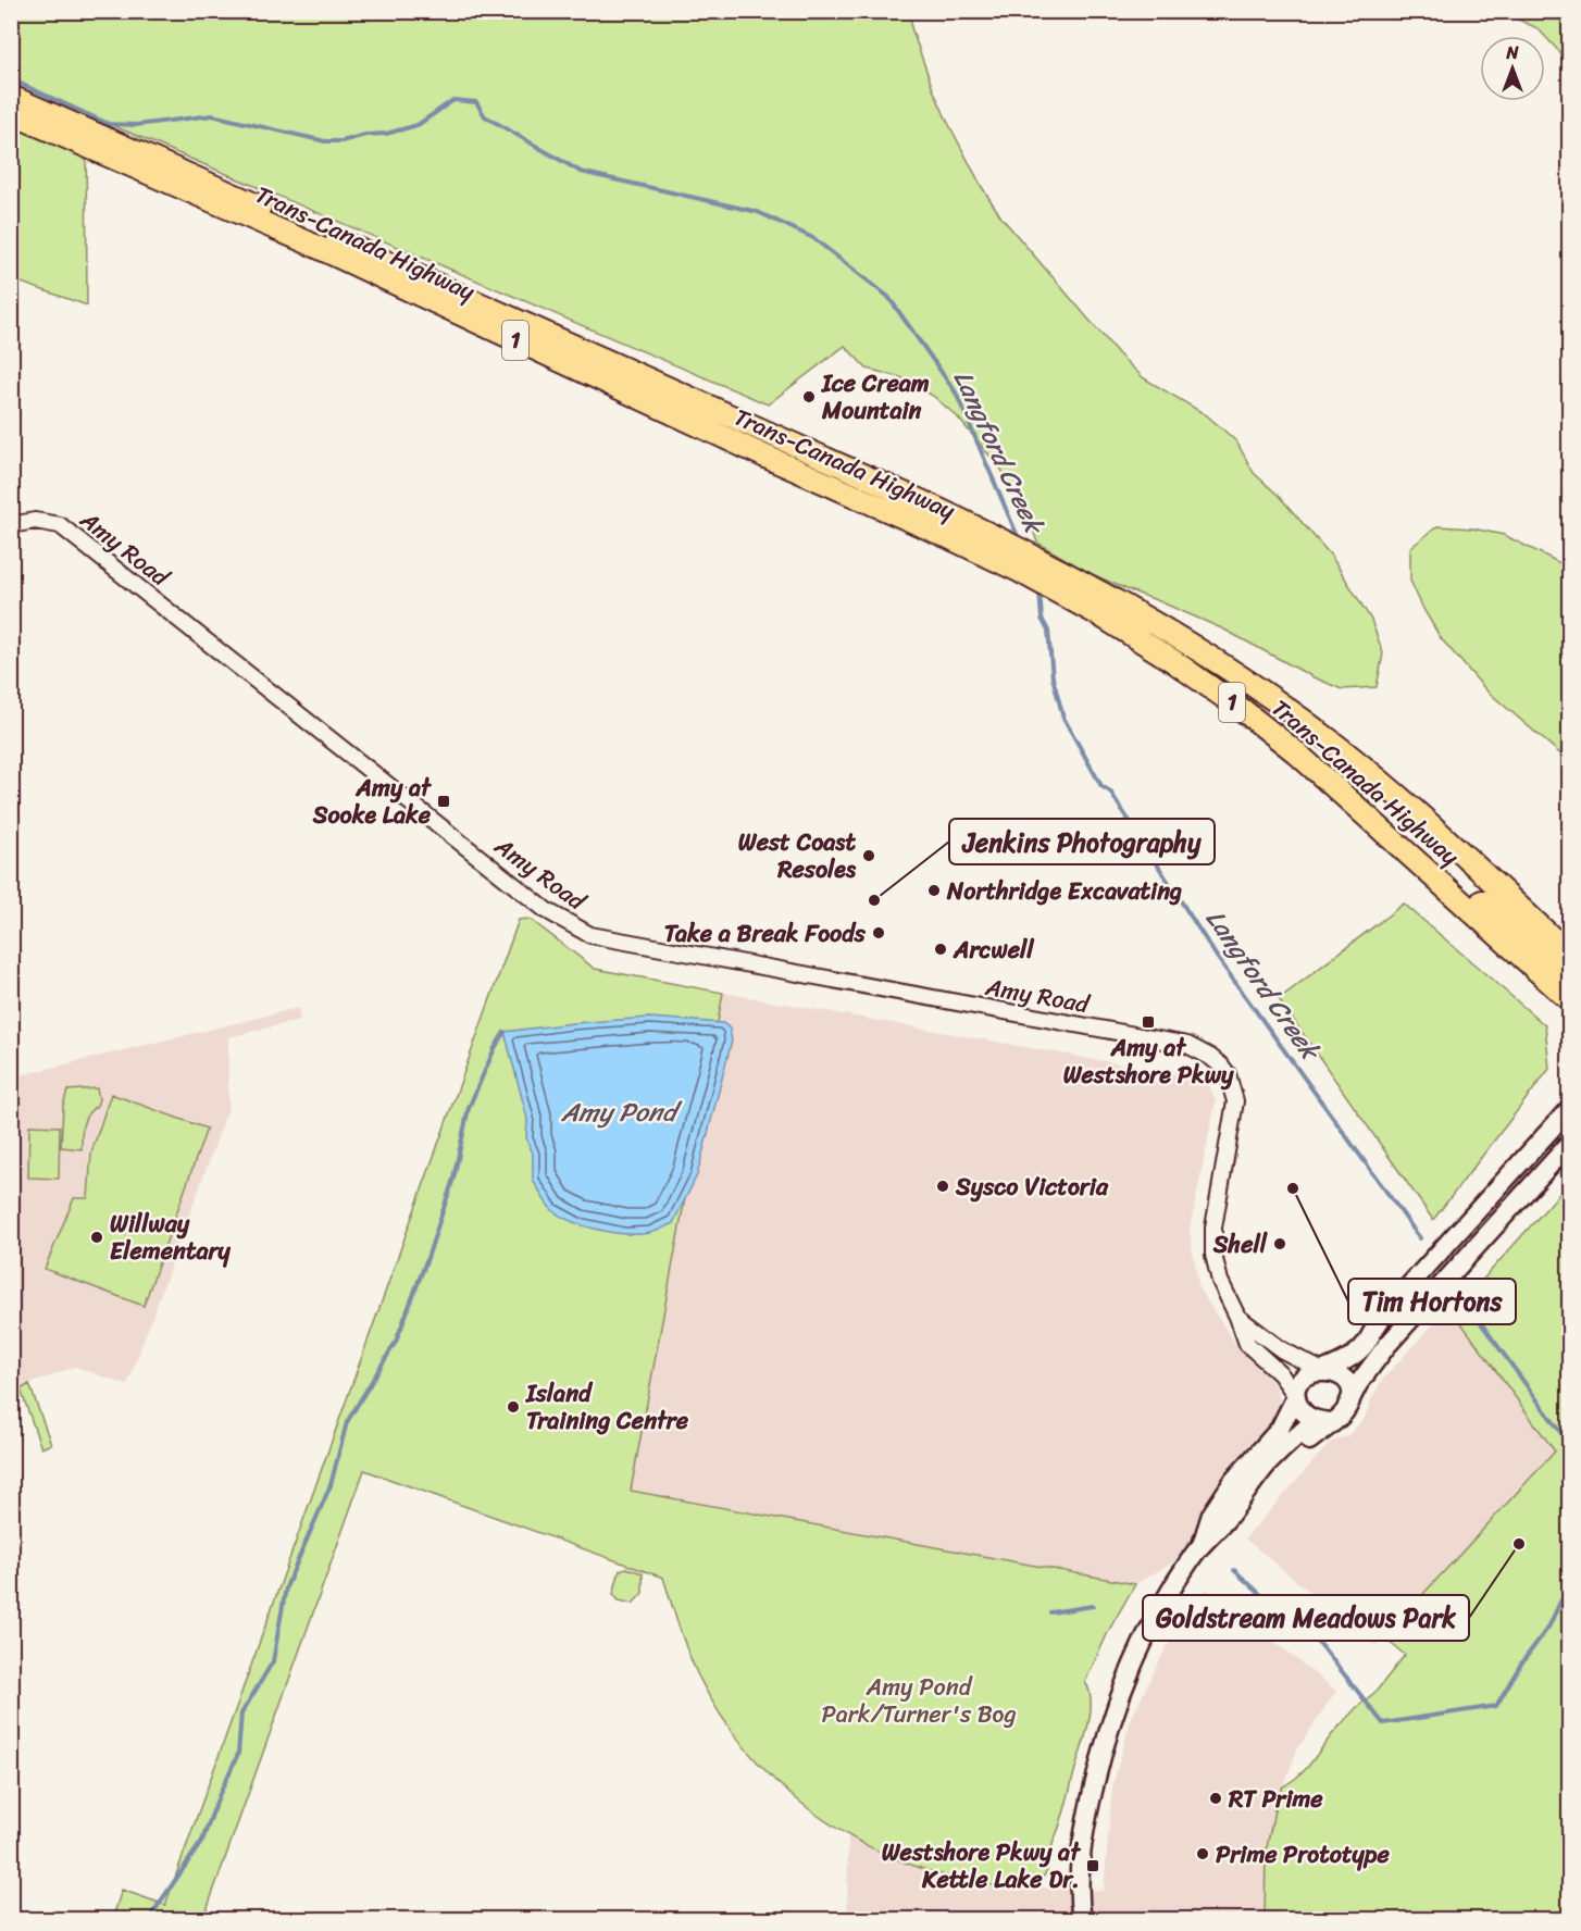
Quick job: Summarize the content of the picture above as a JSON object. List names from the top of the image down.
{
  "streets": {
    "highway": ["Trans-Canada Highway", "1"],
    "street": ["Amy Road"]
  },
  "water": ["Langford Creek", "Amy Pond"],
  "parks": ["Amy Pond Park/Turner's Bog"],
  "places": {
    "other": [
      "Ice Cream Mountain",
      "West Coast Resoles",
      "Northridge Excavating",
      "Jenkins Photography",
      "Take a Break Foods",
      "Arcwell",
      "Sysco Victoria",
      "Tim Hortons",
      "Willway Elementary",
      "Shell",
      "Island Training Centre",
      "Goldstream Meadows Park",
      "RT Prime",
      "Prime Prototype"
    ],
    "transit": ["Amy at Sooke Lake", "Amy at Westshore Pkwy", "Westshore Pkwy at Kettle Lake Dr."]
  },
  "north": "top"
}
